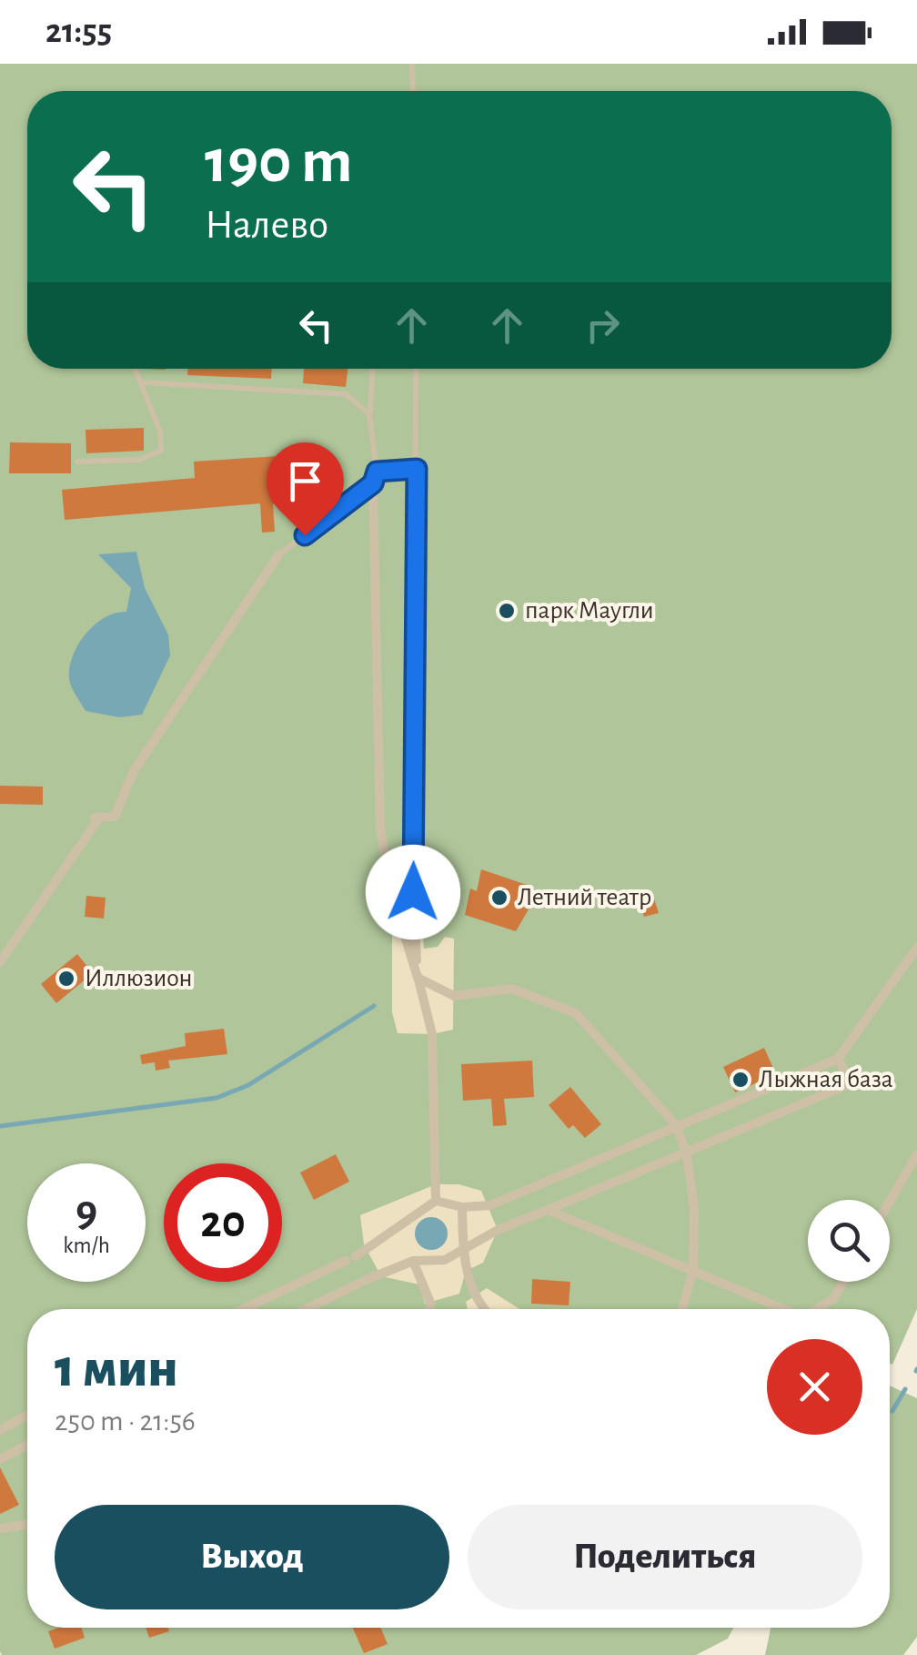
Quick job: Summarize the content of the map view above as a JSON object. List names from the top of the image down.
{
  "places": [
    "парк Маугли",
    "Летний театр",
    "Иллюзион",
    "Лыжная база"
  ],
  "page": {
    "status": "21:55",
    "turn": ["190 m", "Налево"],
    "speed": "9 km/h",
    "limit": "20",
    "heading": ["1 мин", "250 m · 21:56"],
    "buttons": ["Выход", "Поделиться"]
  }
}
